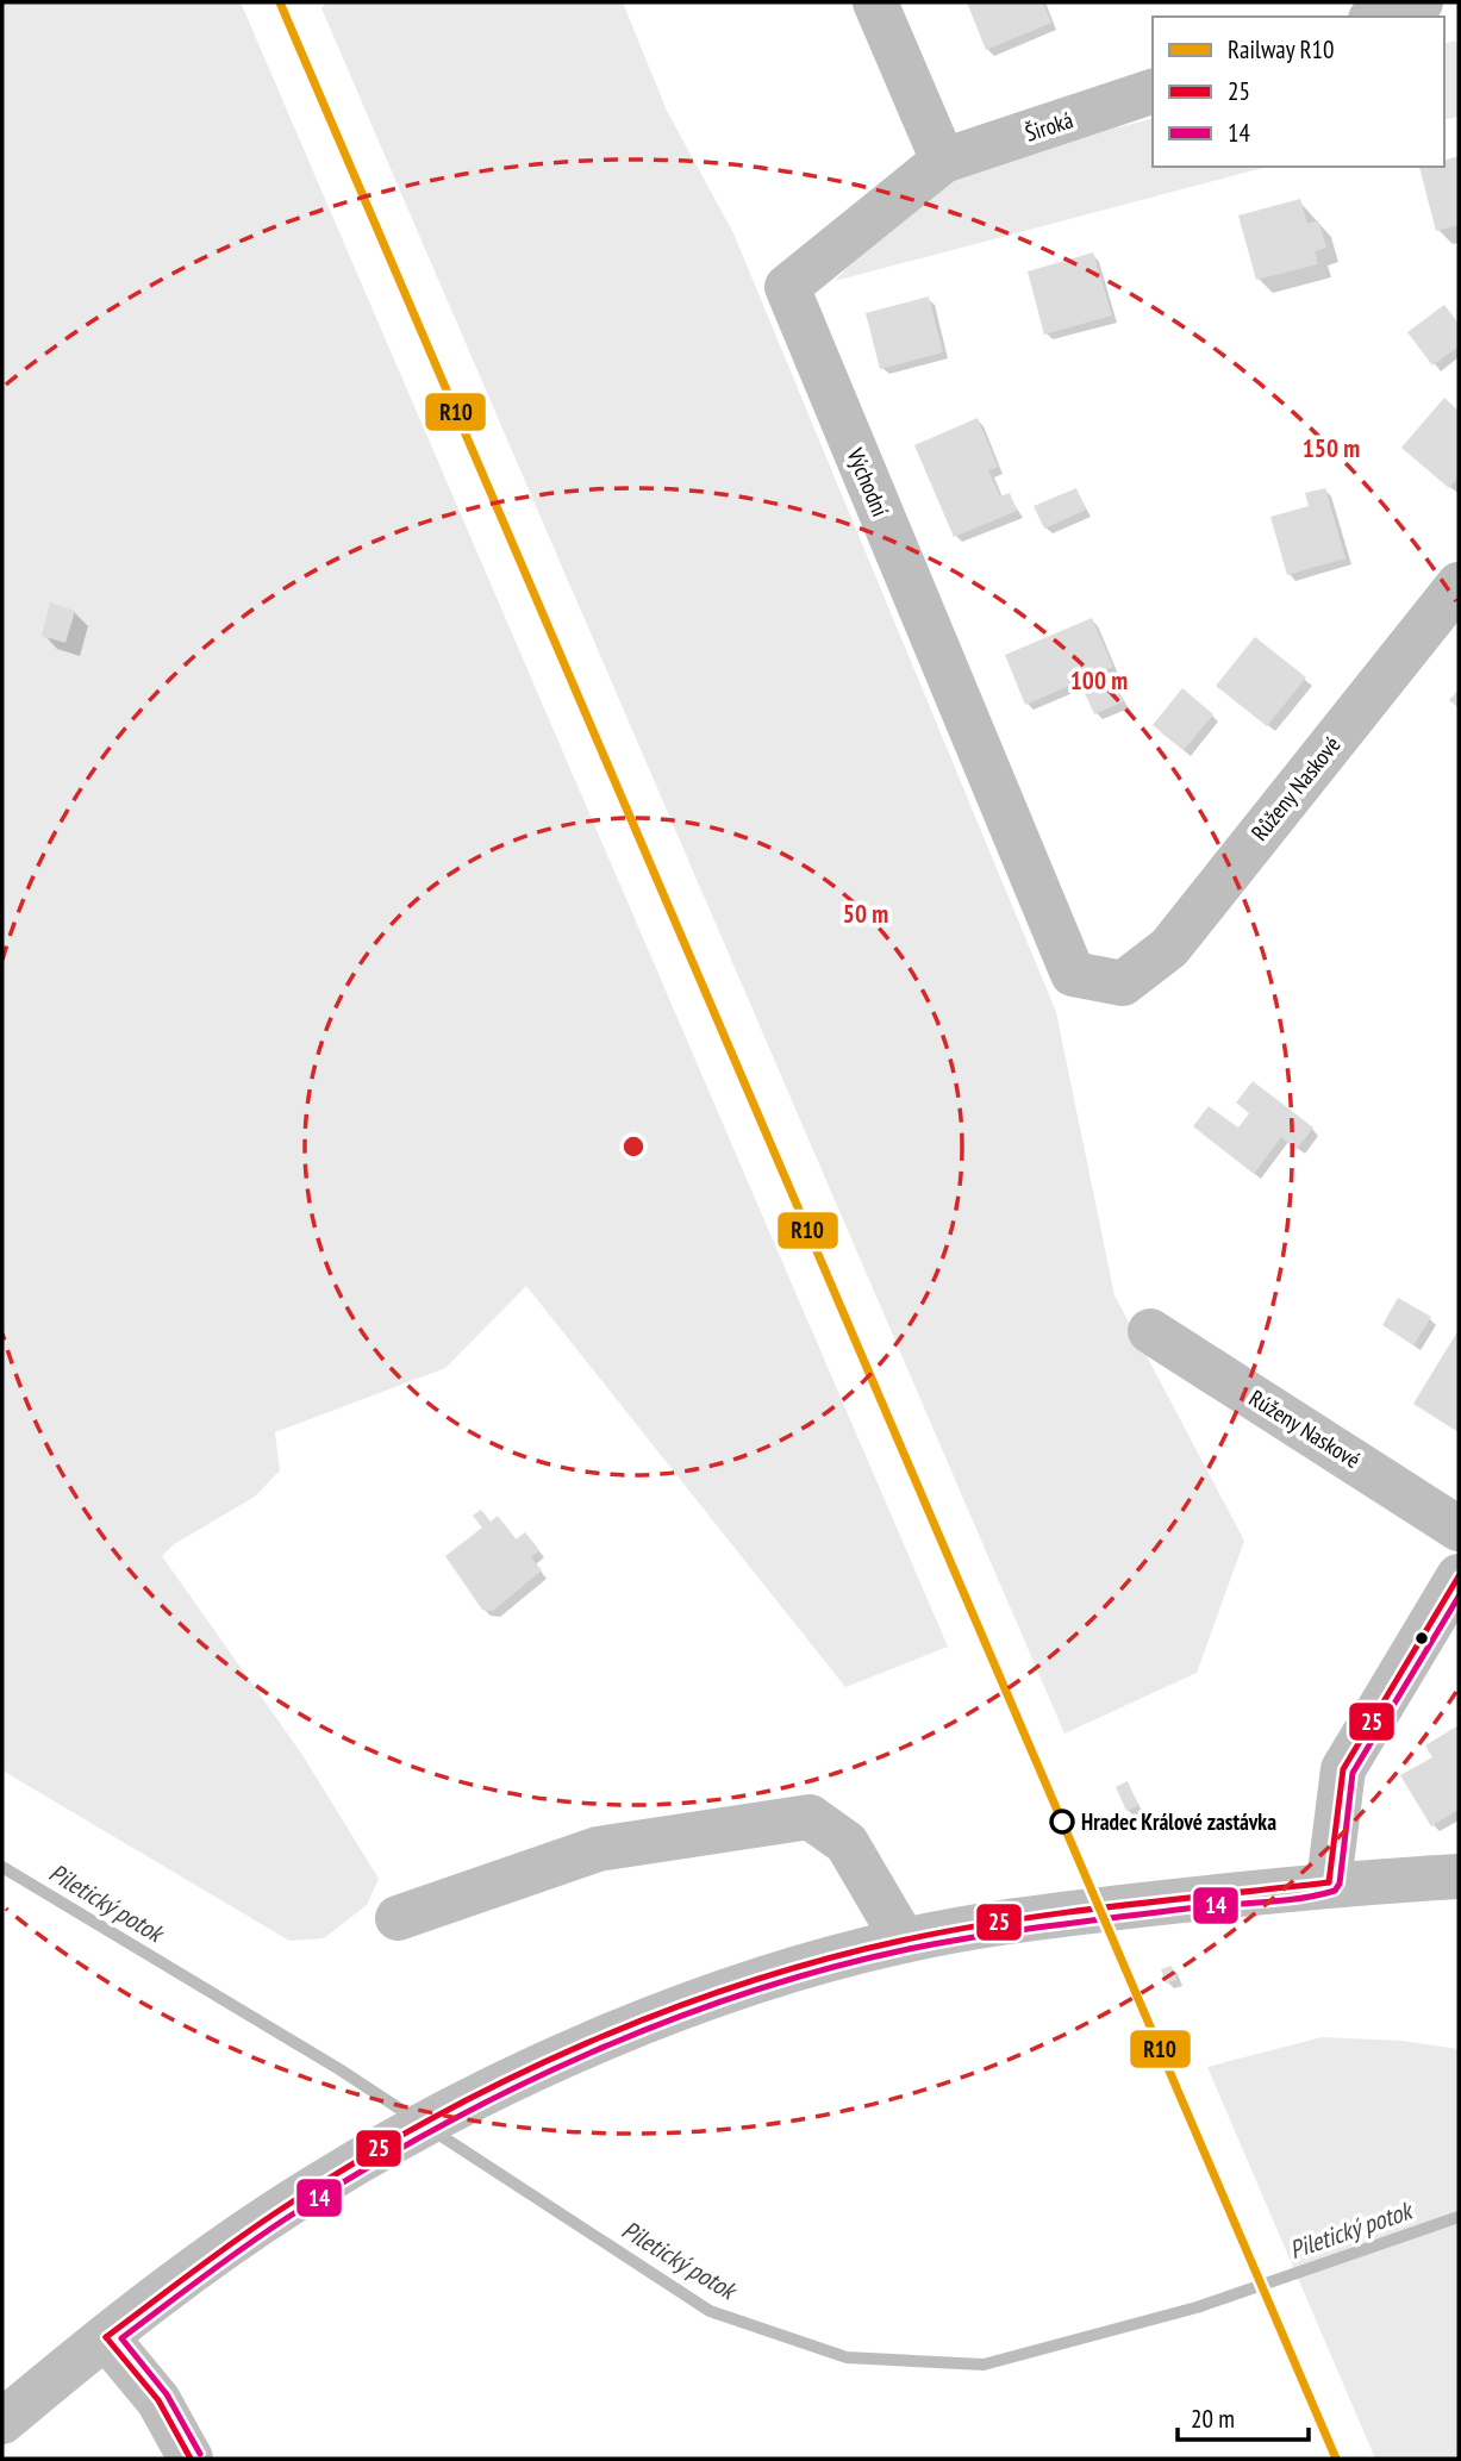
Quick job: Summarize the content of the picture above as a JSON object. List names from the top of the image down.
{
  "streets": {
    "street": [
      "Široká",
      "Východní",
      "Růženy Naskové",
      "Rúženy Naskové"
    ]
  },
  "crossings": [
    ["Široká", "Východní"],
    ["Východní", "Růženy Naskové"]
  ],
  "water": ["Piletický potok"],
  "places": ["Hradec Králové zastávka"],
  "lines": ["rail line R10", "transit line 25", "transit line 14"],
  "legend": ["Railway R10", "25", "14"],
  "scale_bar": "20 m",
  "rings": ["150 m", "100 m", "50 m"]
}
